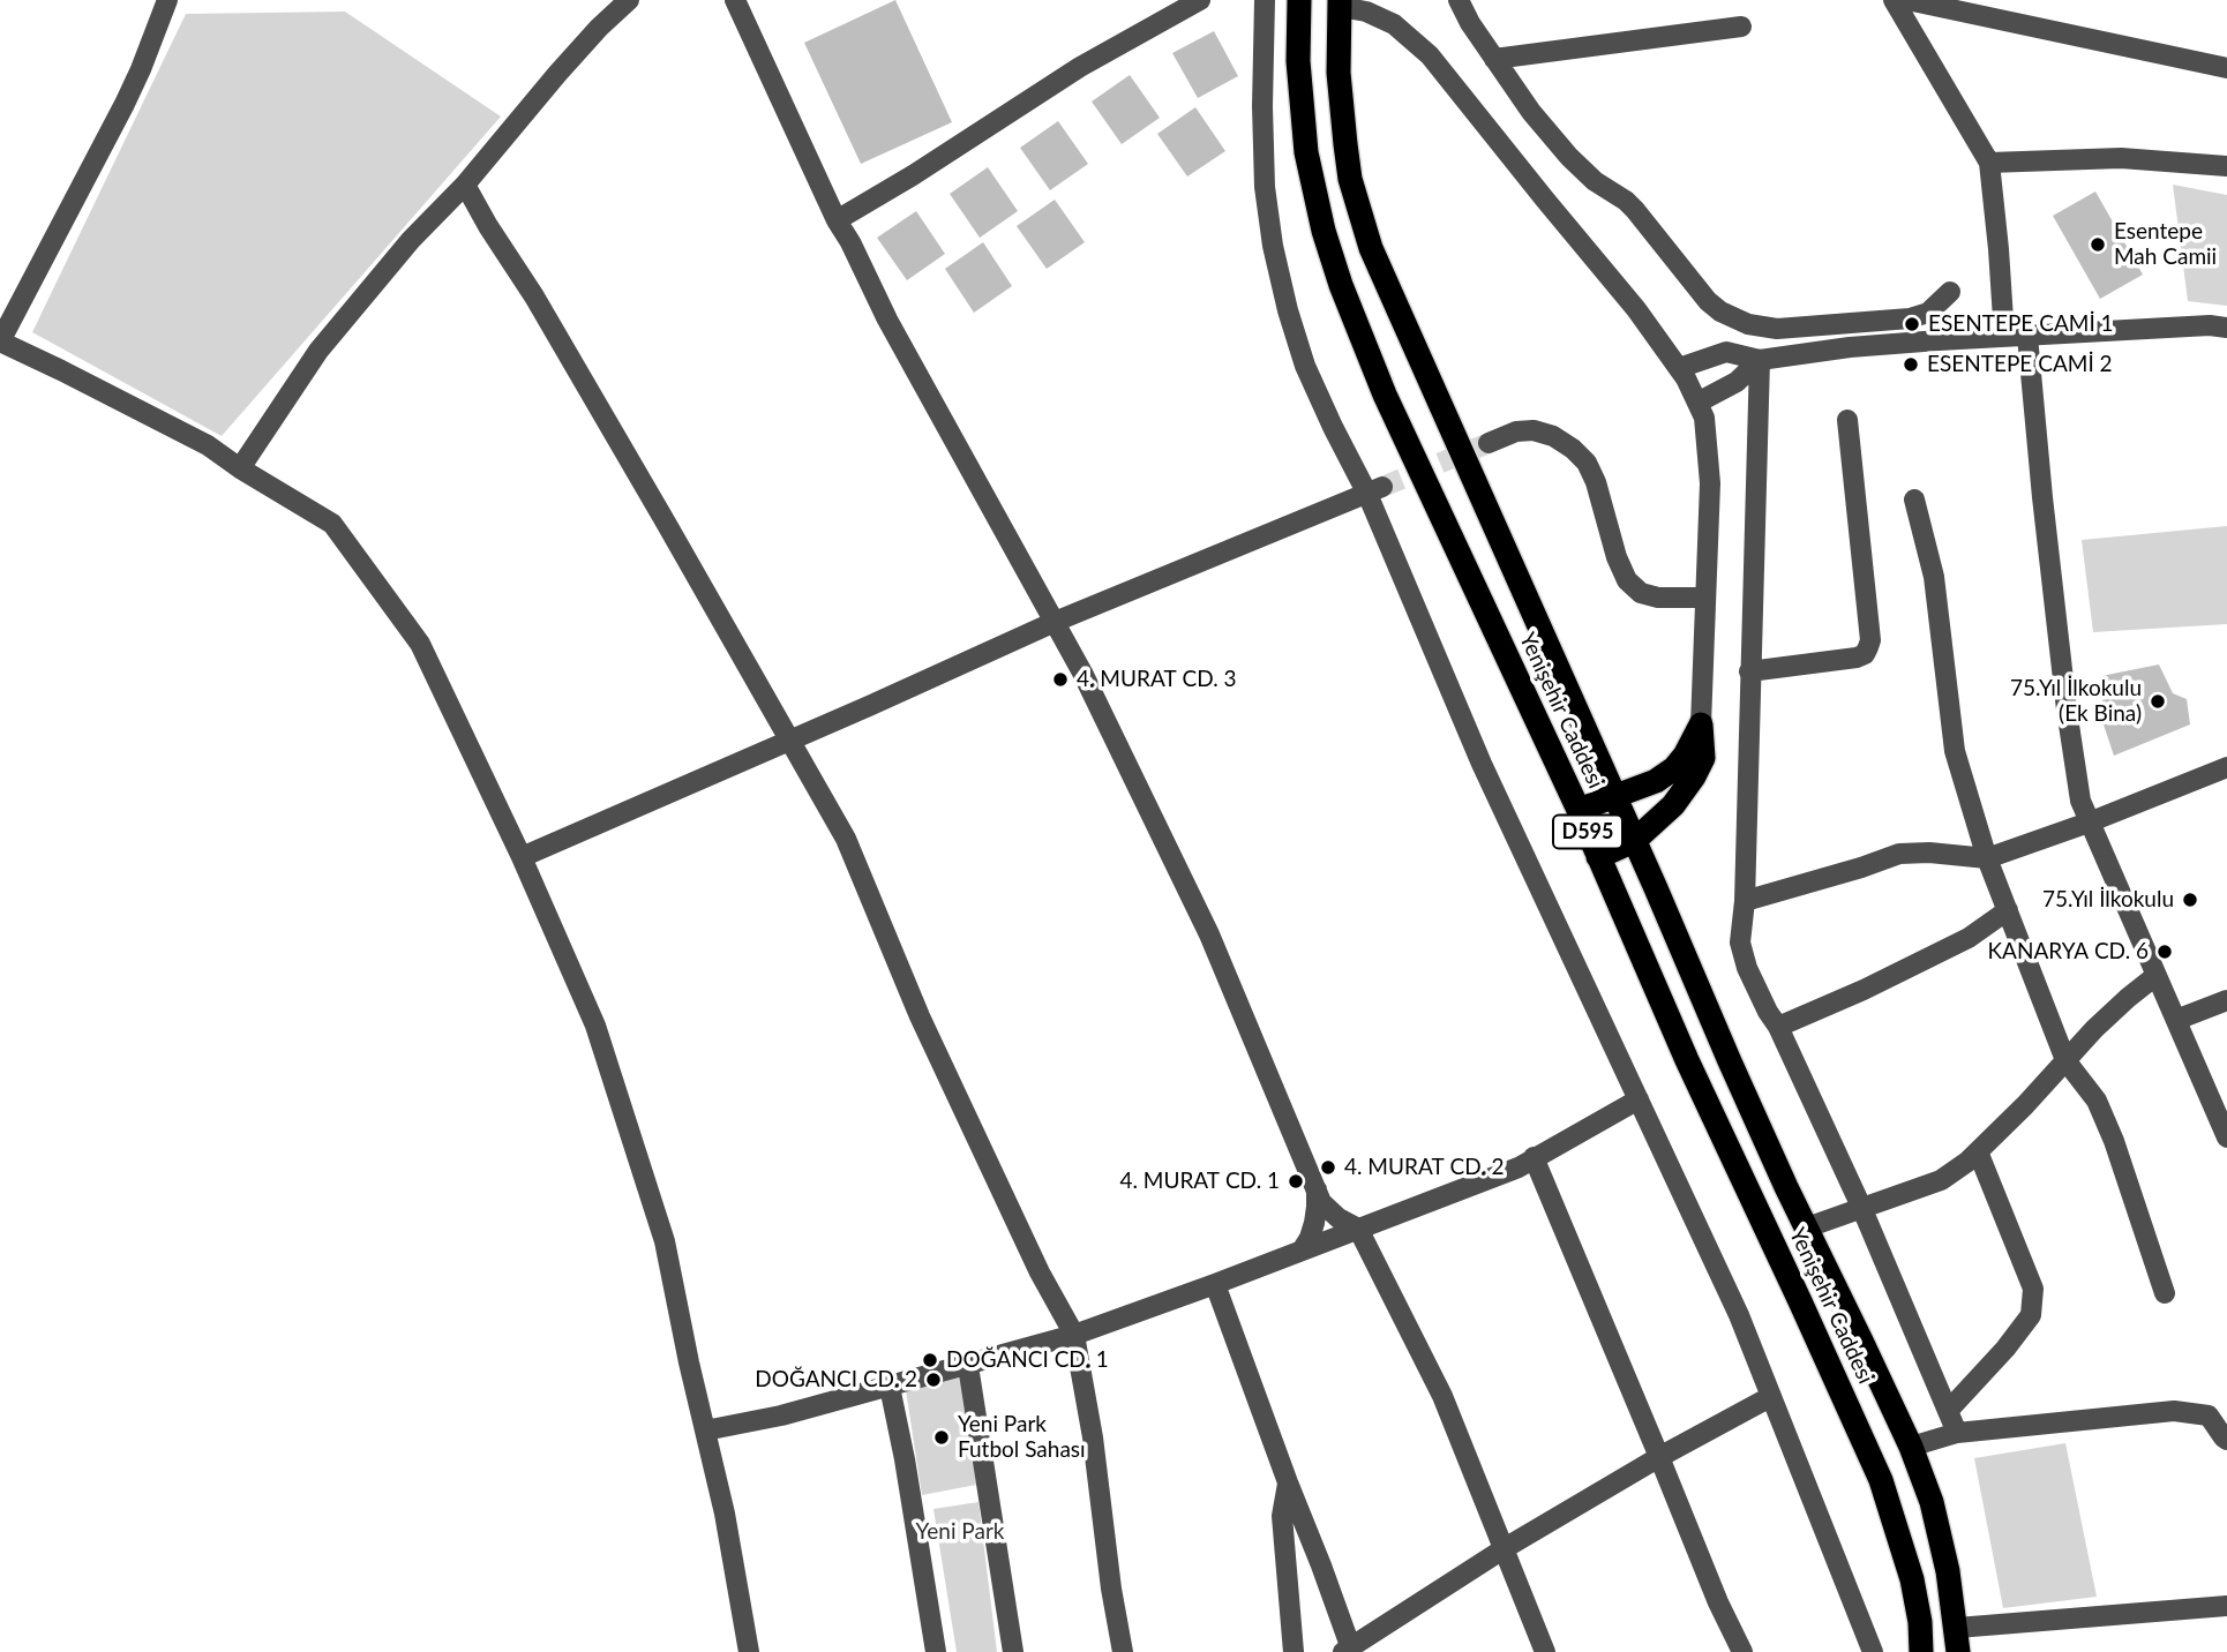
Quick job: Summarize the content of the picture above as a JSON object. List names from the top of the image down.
{
  "streets": {
    "highway": ["Yenişehir Caddesi", "D595"]
  },
  "parks": ["Yeni Park"],
  "places": [
    "Esentepe Mah Camii",
    "ESENTEPE CAMİ 1",
    "ESENTEPE CAMİ 2",
    "4. MURAT CD. 3",
    "75.Yıl İlkokulu (Ek Bina)",
    "75.Yıl İlkokulu",
    "KANARYA CD. 6",
    "4. MURAT CD. 2",
    "4. MURAT CD. 1",
    "DOĞANCI CD. 1",
    "DOĞANCI CD. 2",
    "Yeni Park Futbol Sahası"
  ]
}
